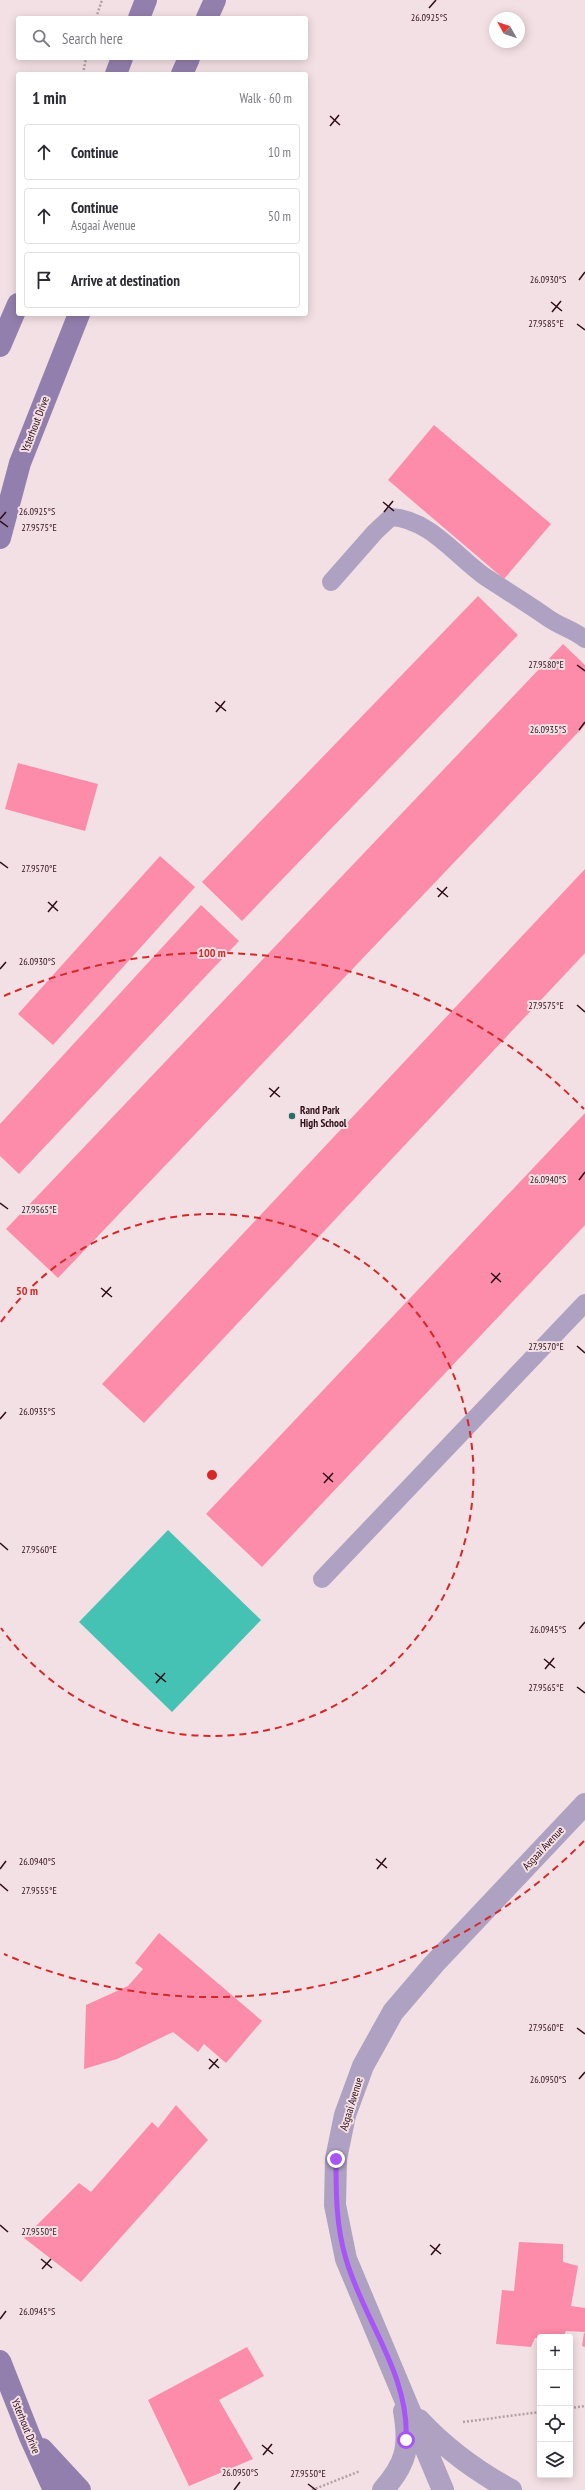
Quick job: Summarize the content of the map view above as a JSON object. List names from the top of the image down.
{
  "streets": {
    "main road": ["Ysterhout Drive"],
    "street": ["Asgaai Avenue"]
  },
  "places": ["Rand Park High School"],
  "north": "top left",
  "page": {
    "search": "Search here",
    "heading": ["1 min", "Walk · 60 m"],
    "list": [
      ["Continue", "10 m"],
      ["Continue", "Asgaai Avenue", "50 m"],
      "Arrive at destination"
    ],
    "map_buttons": ["+", "−"]
  },
  "coordinates": [
    "26.0925°S",
    "26.0930°S",
    "27.9585°E",
    "27.9575°E",
    "27.9580°E",
    "26.0935°S",
    "27.9570°E",
    "26.0940°S",
    "27.9565°E",
    "27.9560°E",
    "26.0945°S",
    "27.9555°E",
    "26.0950°S",
    "27.9550°E"
  ],
  "rings": ["100 m", "50 m"]
}
